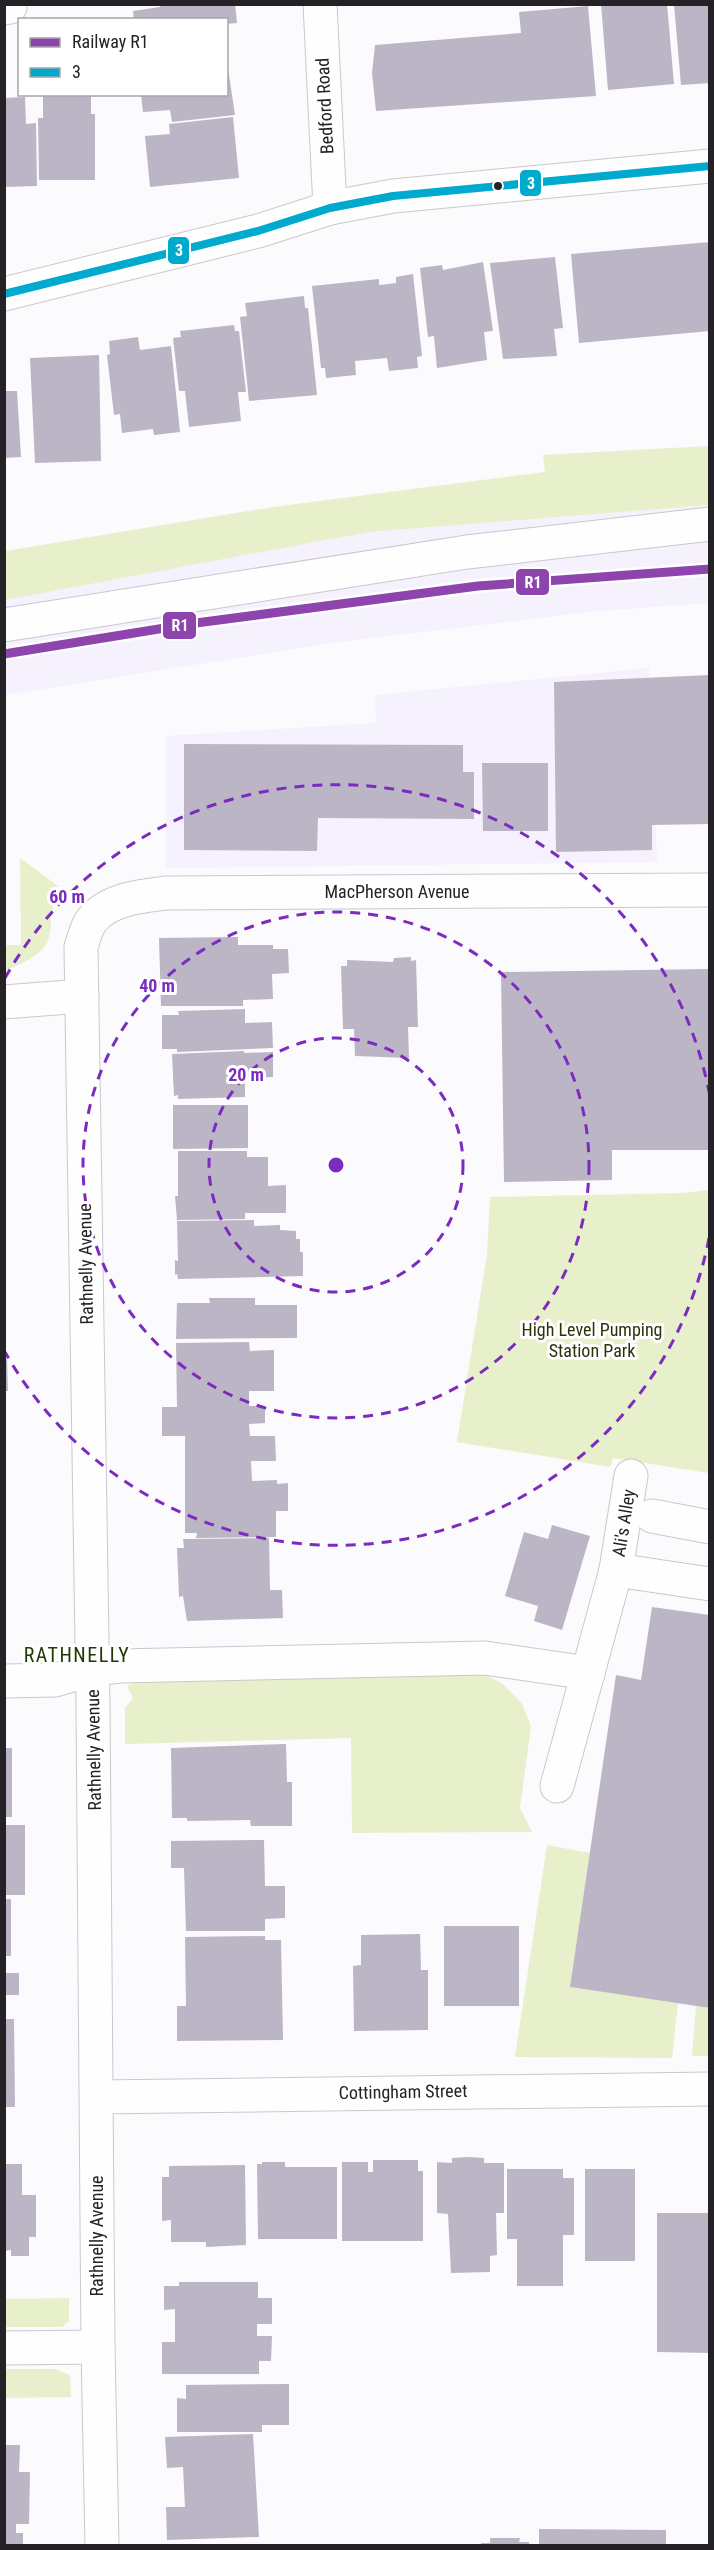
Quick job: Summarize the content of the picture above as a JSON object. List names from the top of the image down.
{
  "streets": {
    "street": [
      "Bedford Road",
      "MacPherson Avenue",
      "Rathnelly Avenue",
      "Ali's Alley",
      "Cottingham Street"
    ]
  },
  "crossings": [
    ["MacPherson Avenue", "Rathnelly Avenue"],
    ["Rathnelly Avenue", "Cottingham Street"]
  ],
  "districts": ["RATHNELLY"],
  "parks": ["High Level Pumping Station Park"],
  "lines": ["transit line 3", "rail line R1"],
  "legend": ["Railway R1", "3"],
  "rings": ["60 m", "40 m", "20 m"]
}
